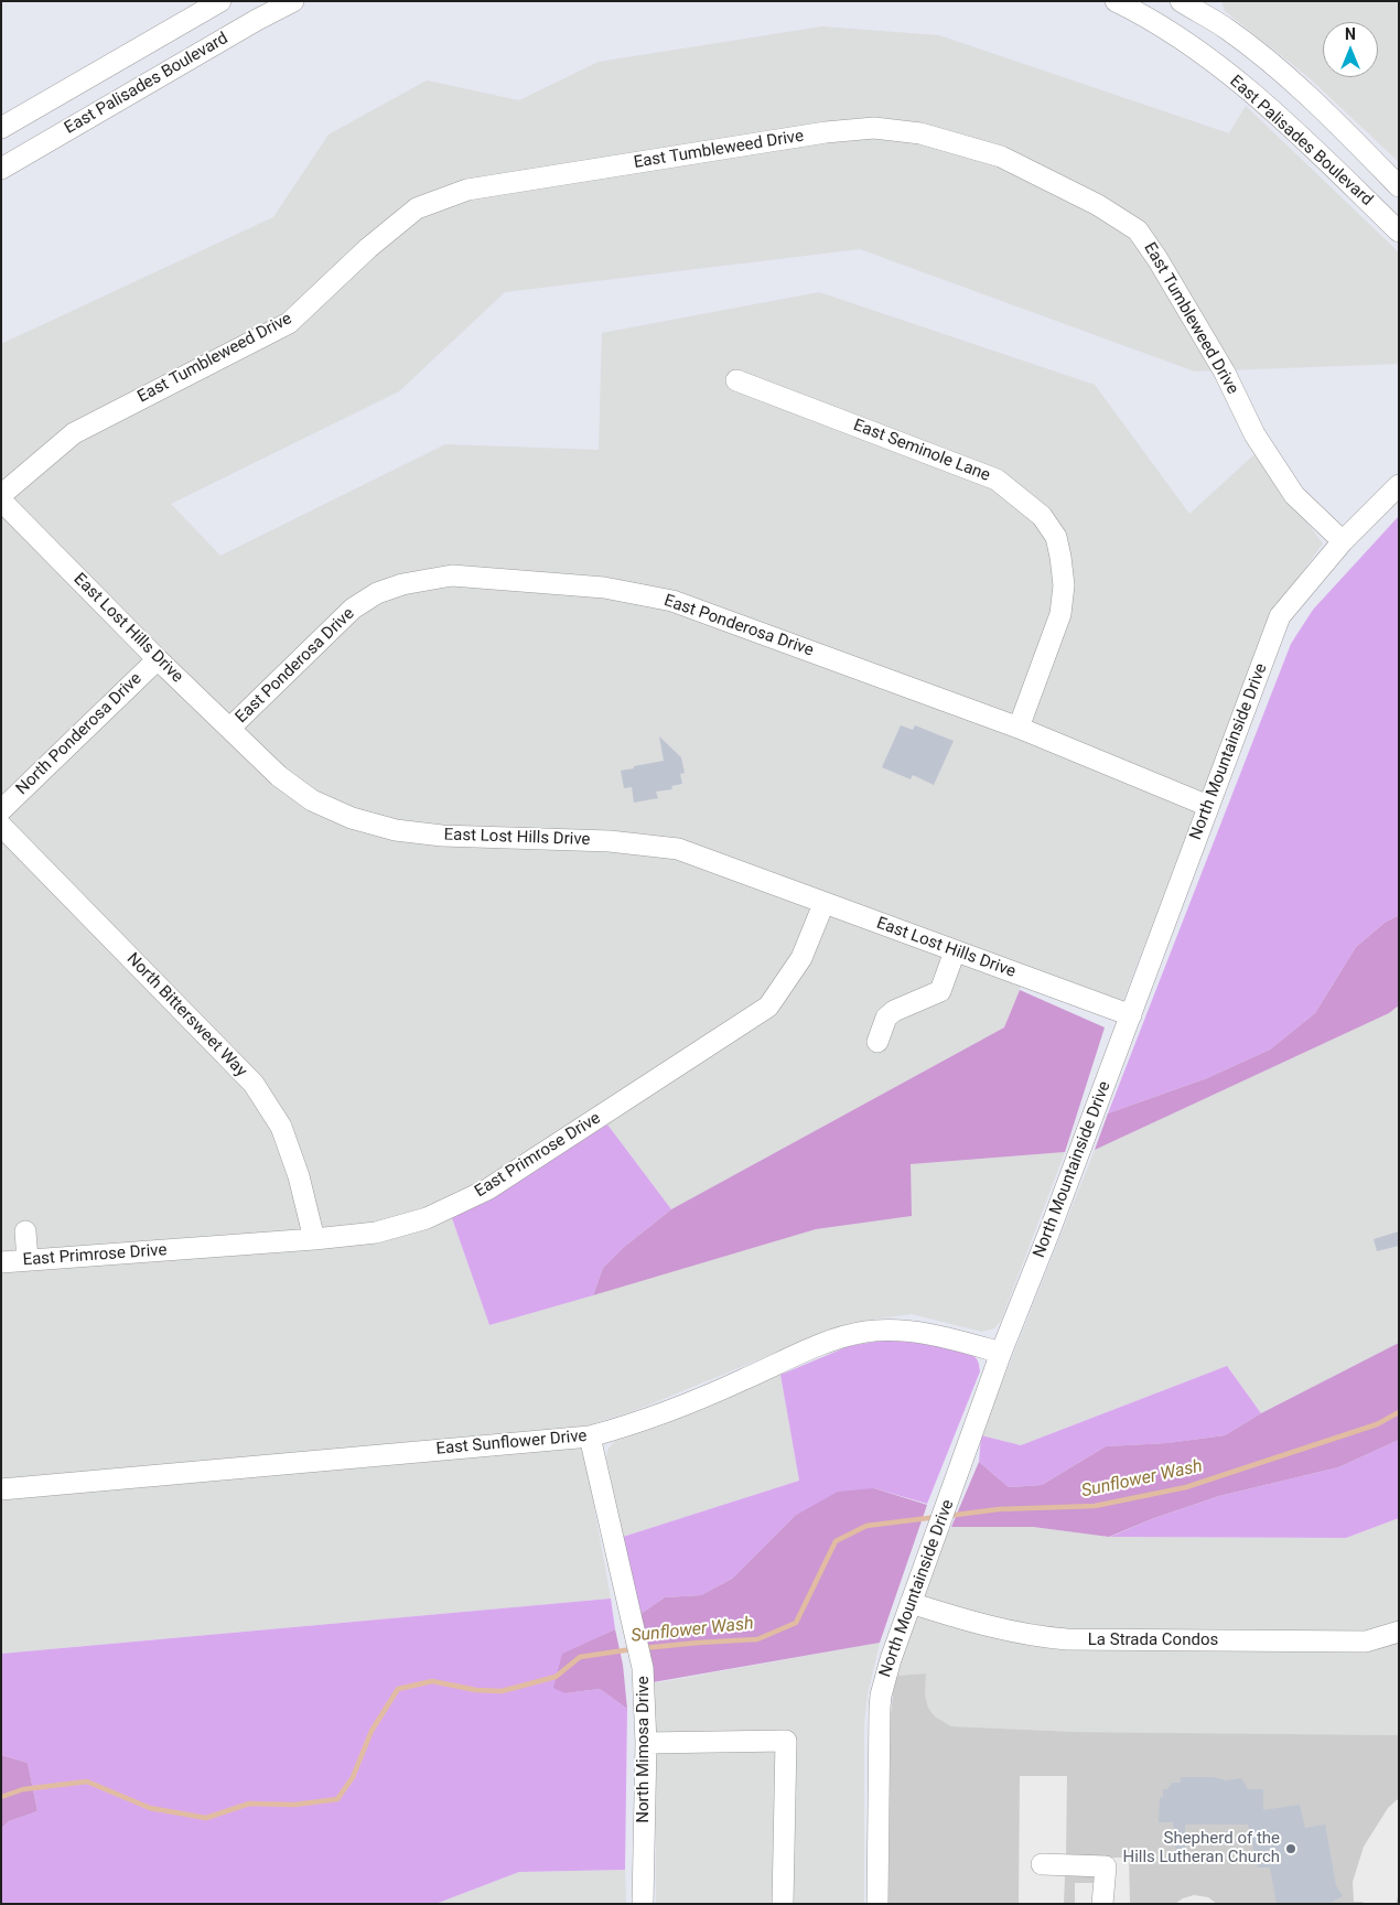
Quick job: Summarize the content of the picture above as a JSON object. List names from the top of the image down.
{
  "streets": {
    "street": [
      "East Palisades Boulevard",
      "East Tumbleweed Drive",
      "East Seminole Lane",
      "East Ponderosa Drive",
      "East Lost Hills Drive",
      "North Ponderosa Drive",
      "North Mountainside Drive",
      "North Bittersweet Way",
      "East Primrose Drive",
      "East Sunflower Drive",
      "La Strada Condos",
      "North Mimosa Drive"
    ]
  },
  "crossings": [
    ["East Tumbleweed Drive", "North Mountainside Drive"],
    ["East Seminole Lane", "East Ponderosa Drive"],
    ["East Ponderosa Drive", "East Lost Hills Drive"],
    ["East Ponderosa Drive", "North Mountainside Drive"],
    ["East Lost Hills Drive", "North Ponderosa Drive"],
    ["East Lost Hills Drive", "North Mountainside Drive"],
    ["East Lost Hills Drive", "East Primrose Drive"],
    ["North Mountainside Drive", "East Sunflower Drive"],
    ["North Mountainside Drive", "La Strada Condos"],
    ["North Bittersweet Way", "East Primrose Drive"],
    ["East Sunflower Drive", "North Mimosa Drive"]
  ],
  "water": ["Sunflower Wash"],
  "places": ["Shepherd of the Hills Lutheran Church"],
  "north": "top"
}
